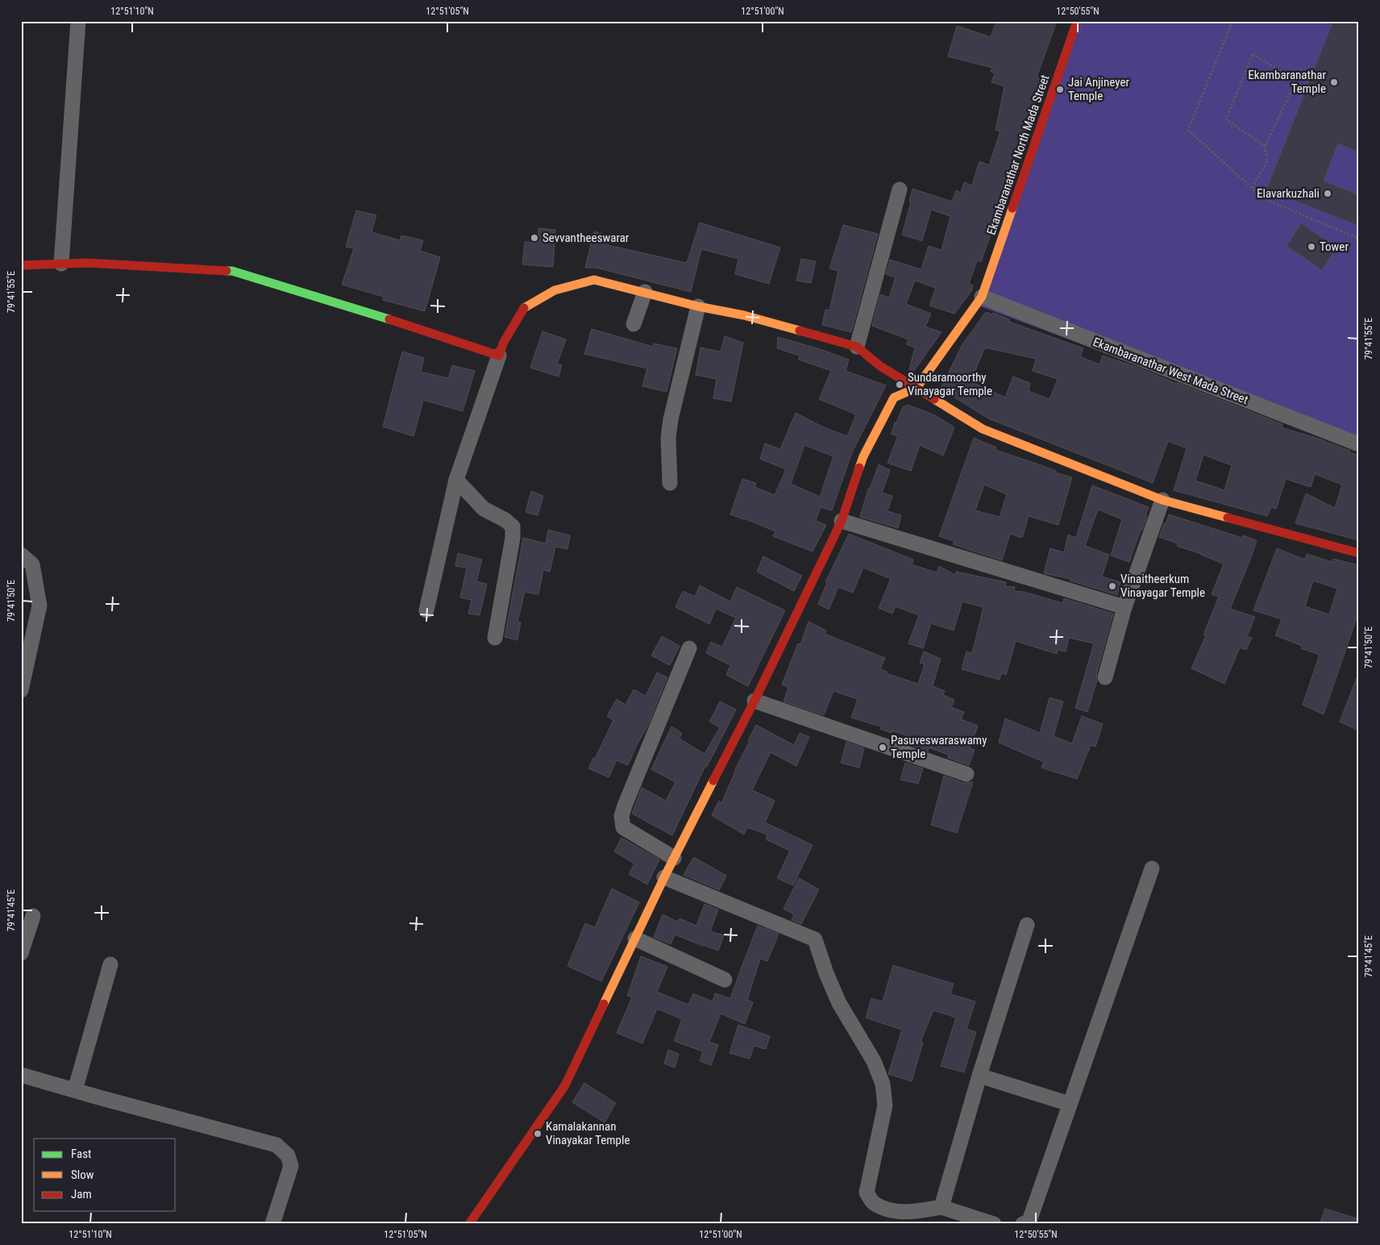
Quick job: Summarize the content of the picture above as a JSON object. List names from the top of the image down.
{
  "streets": {
    "street": ["Ekambaranathar North Mada Street", "Ekambaranathar West Mada Street"]
  },
  "crossings": [
    ["Ekambaranathar North Mada Street", "Ekambaranathar West Mada Street"]
  ],
  "places": [
    "Ekambaranathar Temple",
    "Jai Anjineyer Temple",
    "Elavarkuzhali",
    "Sevvantheeswarar",
    "Tower",
    "Sundaramoorthy Vinayagar Temple",
    "Vinaitheerkum Vinayagar Temple",
    "Pasuveswaraswamy Temple",
    "Kamalakannan Vinayakar Temple"
  ],
  "legend": ["Fast", "Slow", "Jam"],
  "coordinates": [
    "12°51'10\"N",
    "12°51'05\"N",
    "12°51'00\"N",
    "12°50'55\"N",
    "79°41'55\"E",
    "79°41'50\"E",
    "79°41'45\"E"
  ]
}
